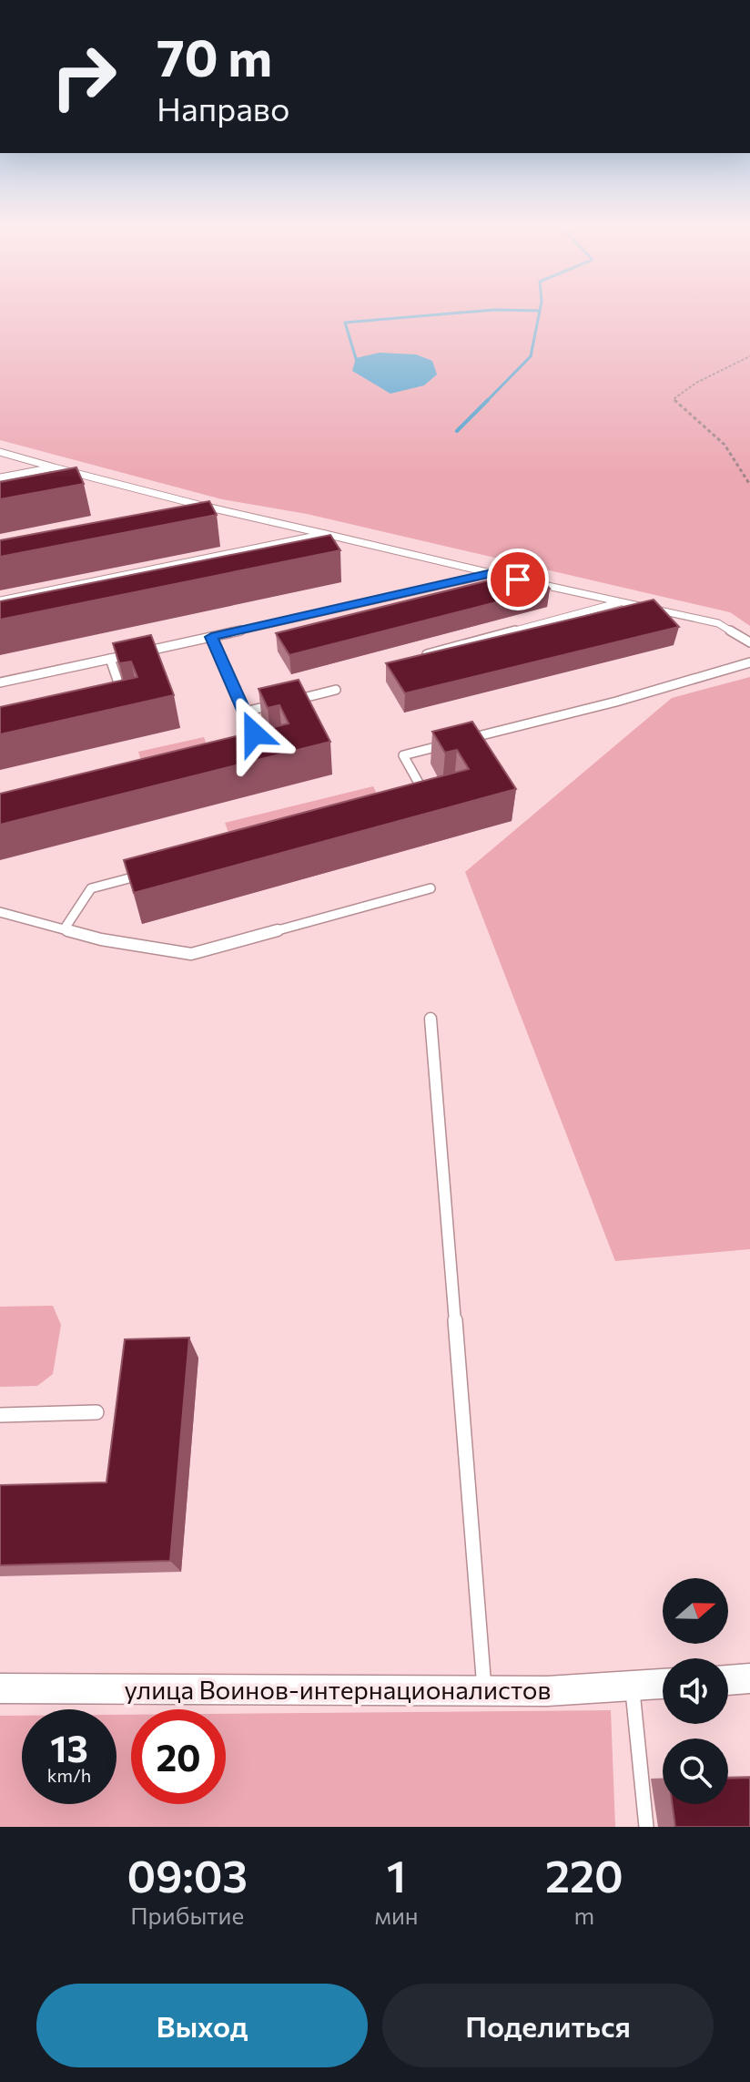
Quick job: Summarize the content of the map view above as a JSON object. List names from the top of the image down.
{
  "streets": {
    "street": ["улица Воинов-интернационалистов"]
  },
  "north": "right",
  "page": {
    "turn": ["70 m", "Направо"],
    "speed": "13 km/h",
    "limit": "20",
    "eta": [
      "09:03",
      "Прибытие",
      "1",
      "мин",
      "220",
      "m"
    ],
    "buttons": ["Выход", "Поделиться"]
  }
}
